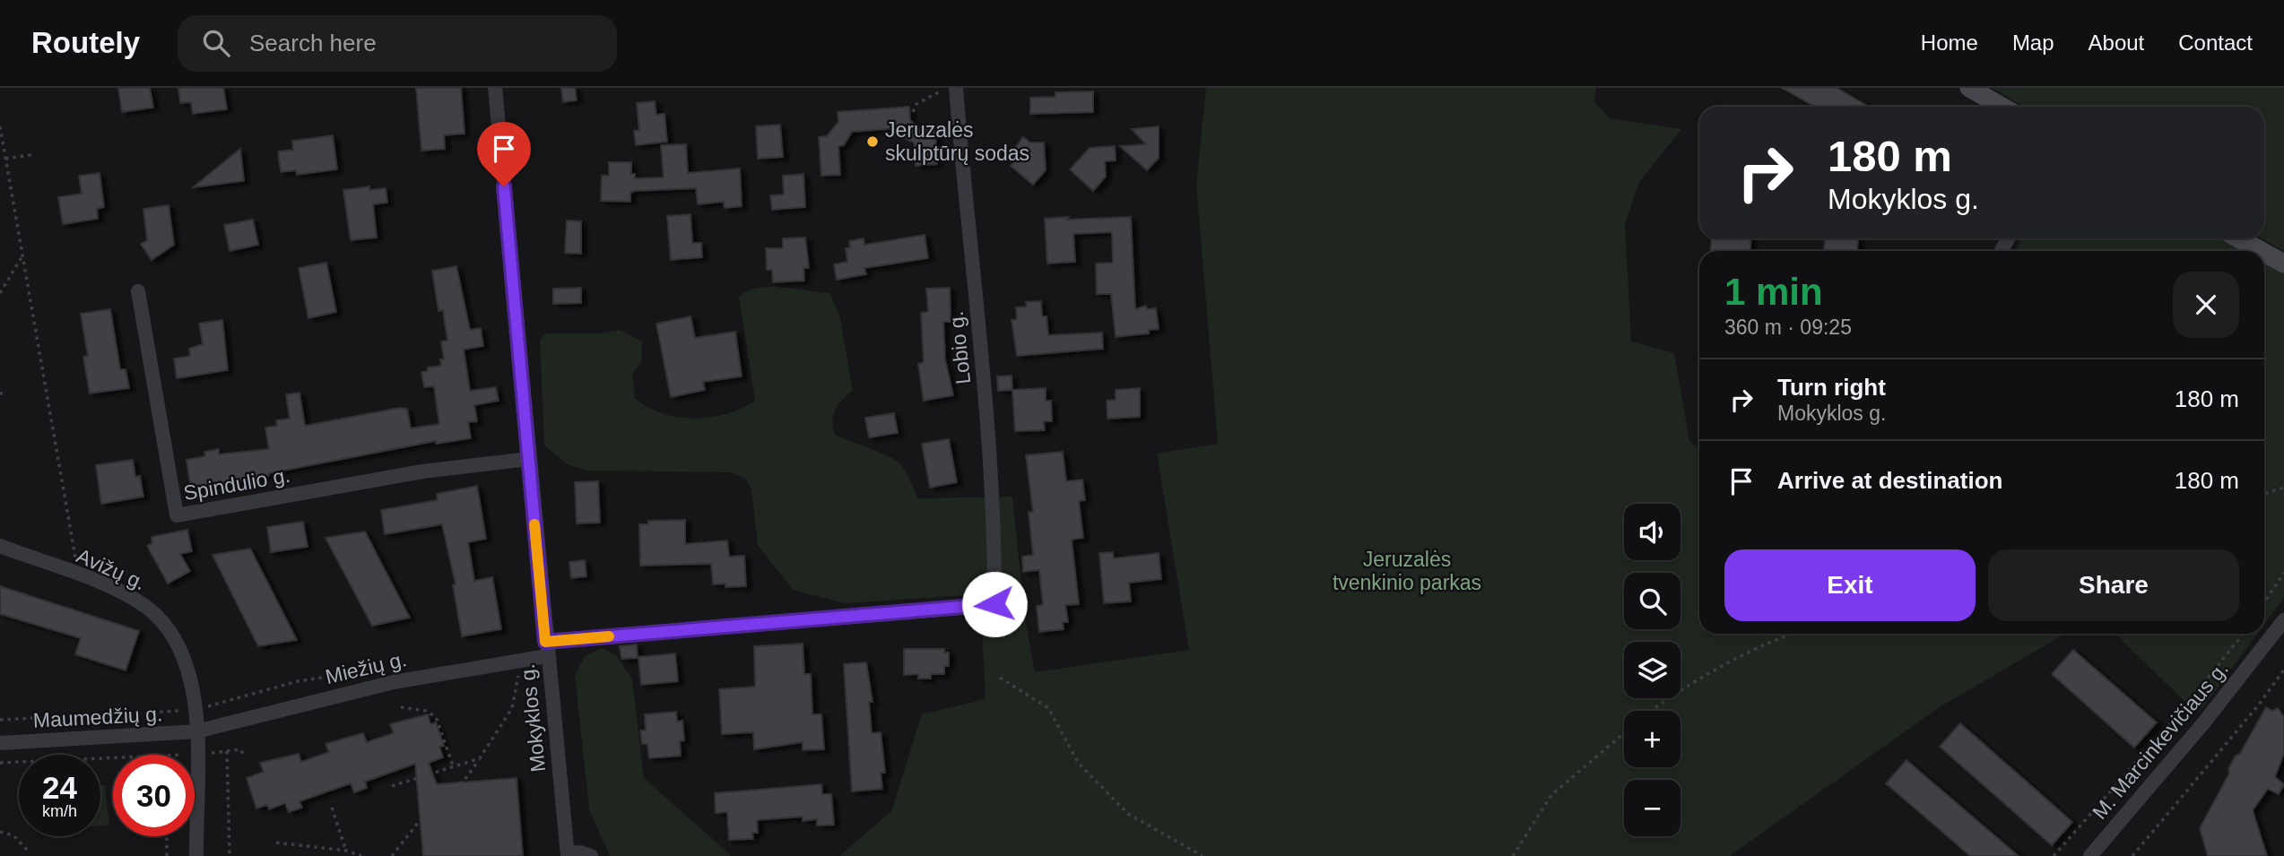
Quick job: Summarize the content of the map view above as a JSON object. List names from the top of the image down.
{
  "streets": {
    "street": [
      "Lobio g.",
      "Spindulio g.",
      "Avižų g.",
      "Miežių g.",
      "Maumedžių g.",
      "Mokyklos g.",
      "M. Marcinkevičiaus g."
    ]
  },
  "crossings": [
    ["Lobio g.", "Miežių g."],
    ["Spindulio g.", "Mokyklos g."],
    ["Avižų g.", "Miežių g."],
    ["Avižų g.", "Maumedžių g."],
    ["Miežių g.", "Maumedžių g."],
    ["Miežių g.", "Mokyklos g."]
  ],
  "parks": ["Jeruzalės tvenkinio parkas"],
  "places": ["Jeruzalės skulptūrų sodas"],
  "page": {
    "header": "Routely",
    "search": "Search here",
    "nav": [
      "Home",
      "Map",
      "About",
      "Contact"
    ],
    "turn": ["180 m", "Mokyklos g."],
    "heading": ["1 min", "360 m · 09:25"],
    "list": [
      {
        "name": "Turn right",
        "note": "Mokyklos g.",
        "value": "180 m"
      },
      {
        "name": "Arrive at destination",
        "value": "180 m"
      }
    ],
    "map_buttons": ["+", "−"],
    "buttons": ["Exit", "Share"],
    "speed": "24 km/h",
    "limit": "30"
  }
}
